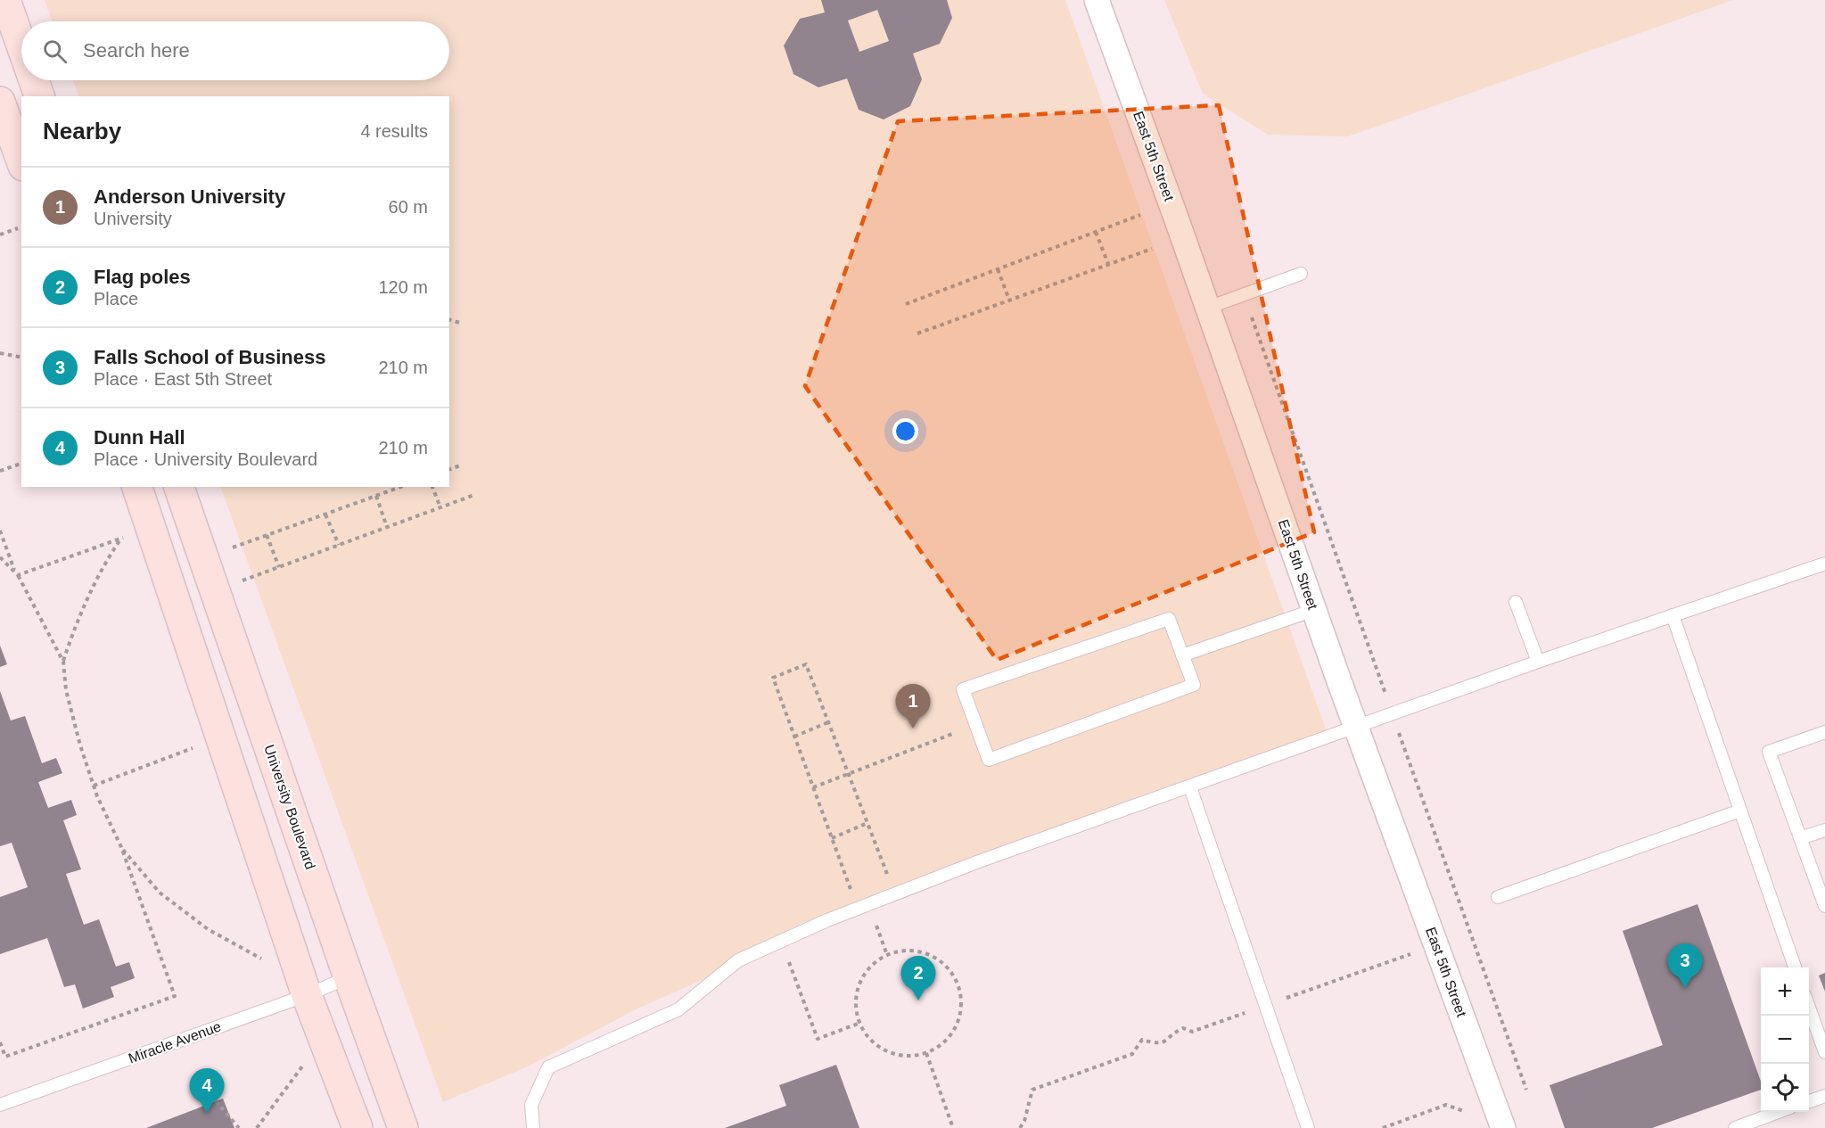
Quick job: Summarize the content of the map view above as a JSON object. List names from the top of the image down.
{
  "streets": {
    "main road": ["University Boulevard"],
    "street": ["East 5th Street"],
    "lane": ["Miracle Avenue"]
  },
  "crossings": [
    ["University Boulevard", "Miracle Avenue"]
  ],
  "page": {
    "search": "Search here",
    "heading": ["Nearby", "4 results"],
    "list": [
      {
        "mark": "1",
        "name": "Anderson University",
        "note": "University",
        "value": "60 m"
      },
      {
        "mark": "2",
        "name": "Flag poles",
        "note": "Place",
        "value": "120 m"
      },
      {
        "mark": "3",
        "name": "Falls School of Business",
        "note": "Place · East 5th Street",
        "value": "210 m"
      },
      {
        "mark": "4",
        "name": "Dunn Hall",
        "note": "Place · University Boulevard",
        "value": "210 m"
      }
    ],
    "pins": [
      "1",
      "3",
      "2",
      "4"
    ],
    "map_buttons": ["+", "−"]
  }
}
